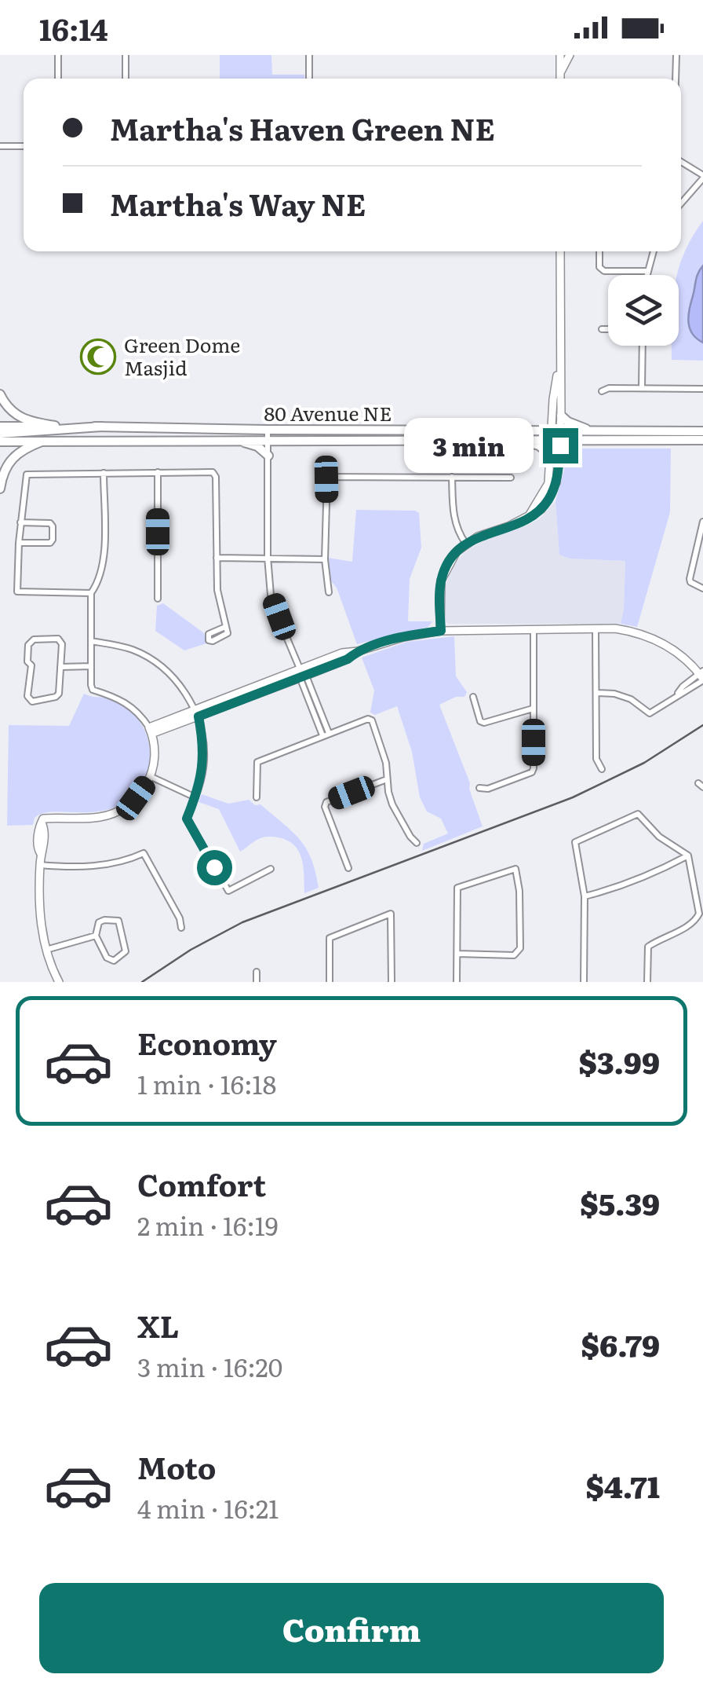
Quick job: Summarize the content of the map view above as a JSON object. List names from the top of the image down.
{
  "streets": {
    "main road": ["80 Avenue NE"]
  },
  "places": {
    "mosque": ["Green Dome Masjid"]
  },
  "page": {
    "status": "16:14",
    "banner": ["Martha's Haven Green NE", "Martha's Way NE"],
    "bubble": "3 min",
    "list": [
      {
        "name": "Economy",
        "note": "1 min · 16:18",
        "value": "$3.99"
      },
      {
        "name": "Comfort",
        "note": "2 min · 16:19",
        "value": "$5.39"
      },
      {
        "name": "XL",
        "note": "3 min · 16:20",
        "value": "$6.79"
      },
      {
        "name": "Moto",
        "note": "4 min · 16:21",
        "value": "$4.71"
      }
    ],
    "buttons": "Confirm"
  }
}
